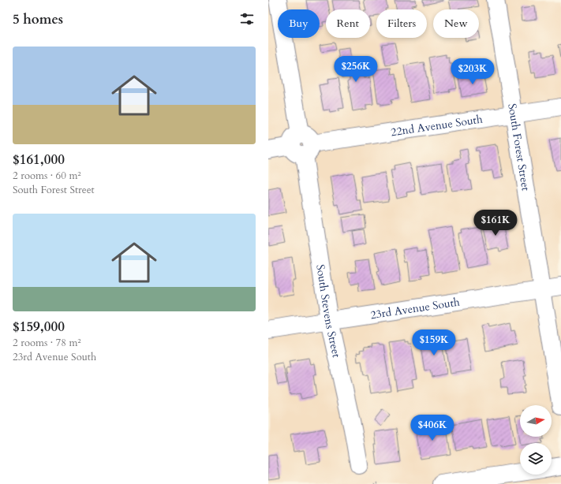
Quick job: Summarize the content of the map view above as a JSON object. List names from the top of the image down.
{
  "streets": {
    "street": [
      "22nd Avenue South",
      "South Forest Street",
      "23rd Avenue South",
      "South Stevens Street"
    ]
  },
  "crossings": [
    ["22nd Avenue South", "South Forest Street"],
    ["22nd Avenue South", "South Stevens Street"],
    ["South Forest Street", "23rd Avenue South"],
    ["23rd Avenue South", "South Stevens Street"]
  ],
  "north": "right",
  "page": {
    "heading": "5 homes",
    "chip": [
      "Buy",
      "Rent",
      "Filters",
      "New"
    ],
    "list": [
      {
        "name": "$161,000",
        "note": "2 rooms · 60 m² · South Forest Street"
      },
      {
        "name": "$159,000",
        "note": "2 rooms · 78 m² · 23rd Avenue South"
      }
    ],
    "price": [
      "$256K",
      "$203K",
      "$161K",
      "$159K",
      "$406K"
    ]
  }
}
